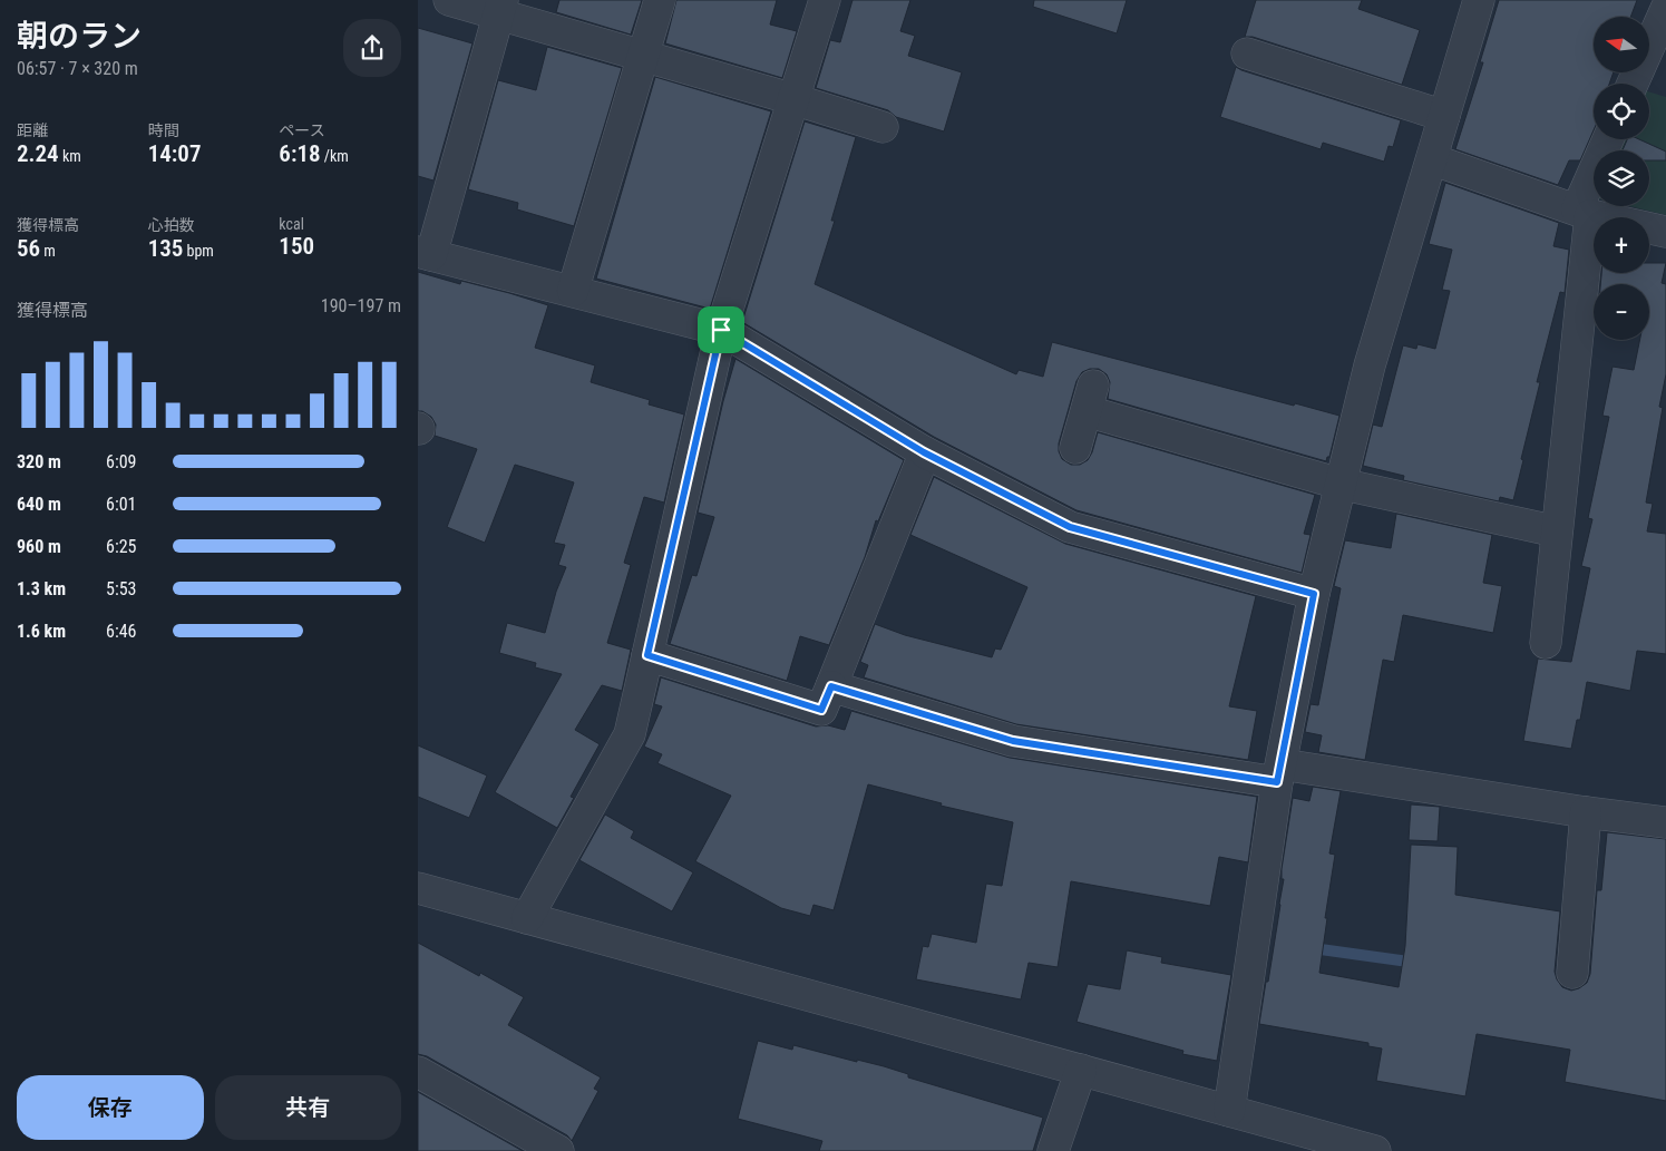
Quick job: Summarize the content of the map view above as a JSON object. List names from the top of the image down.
{
  "north": "left",
  "page": {
    "heading": ["朝のラン", "06:57 · 7 × 320 m"],
    "map_buttons": ["+", "−"],
    "stats": [
      ["距離", "2.24 km"],
      ["時間", "14:07"],
      ["ペース", "6:18 /km"],
      ["獲得標高", "56 m"],
      ["心拍数", "135 bpm"],
      ["kcal", "150"]
    ],
    "chart": ["獲得標高", "190–197 m"],
    "list": [
      {
        "name": "320 m",
        "note": "6:09"
      },
      {
        "name": "640 m",
        "note": "6:01"
      },
      {
        "name": "960 m",
        "note": "6:25"
      },
      {
        "name": "1.3 km",
        "note": "5:53"
      },
      {
        "name": "1.6 km",
        "note": "6:46"
      }
    ],
    "buttons": ["保存", "共有"]
  }
}
